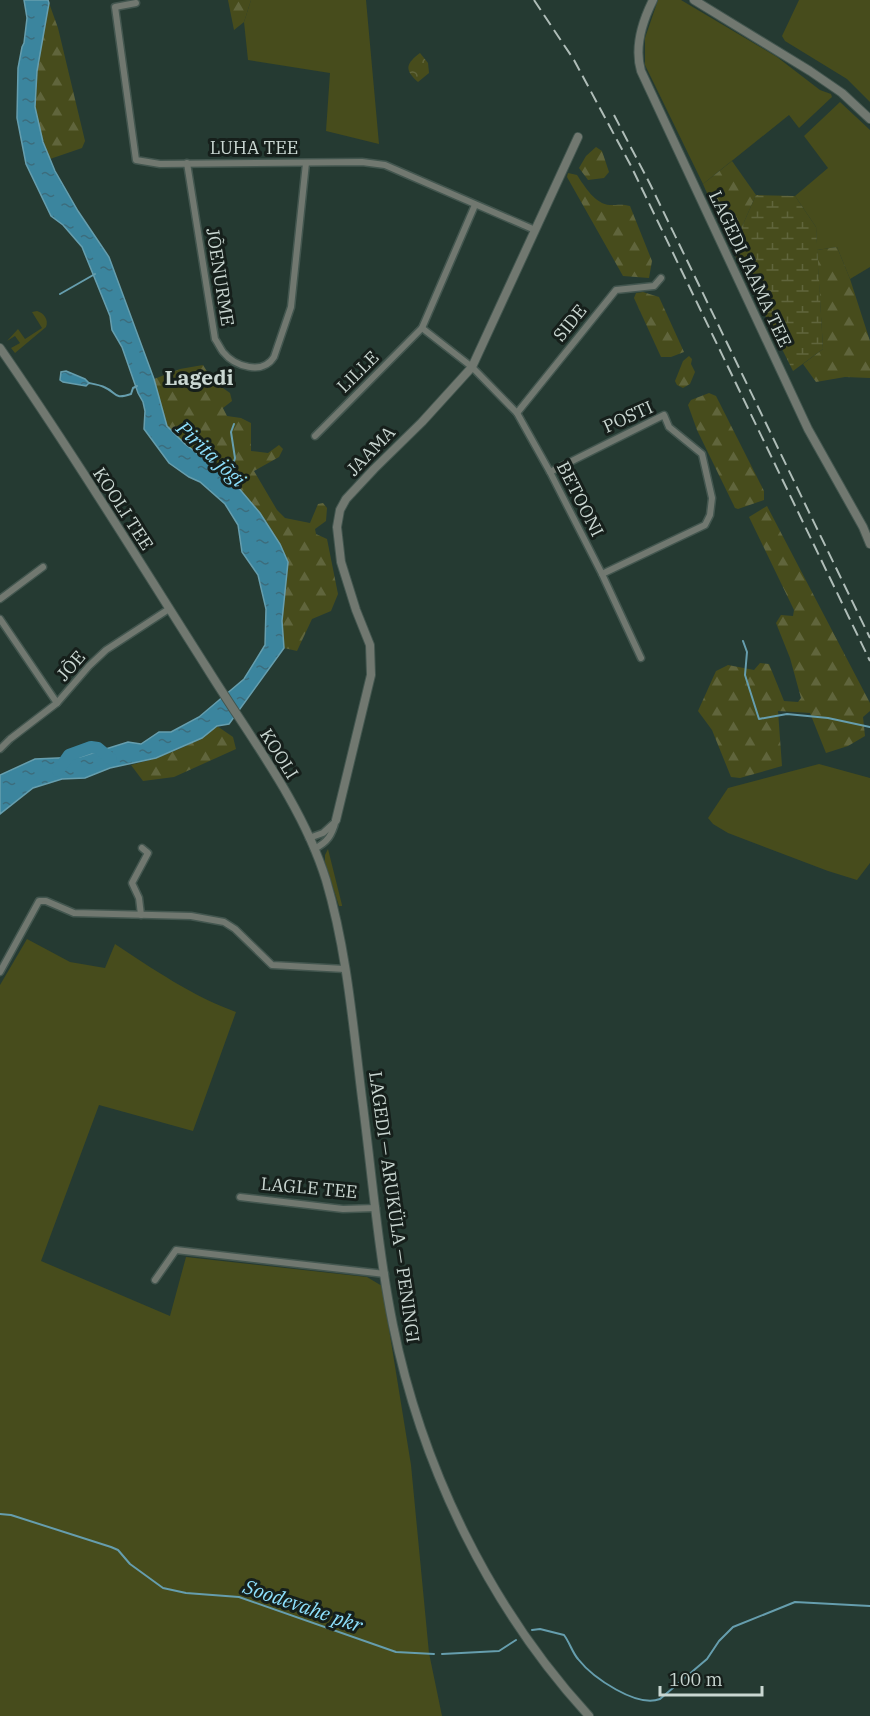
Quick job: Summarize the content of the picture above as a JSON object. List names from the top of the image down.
{
  "streets": {
    "street": [
      "LUHA TEE",
      "LAGEDI JAAMA TEE",
      "JÕENURME",
      "SIDE",
      "LILLE",
      "POSTI",
      "JAAMA",
      "BETOONI",
      "KOOLI TEE",
      "JÕE",
      "KOOLI",
      "LAGLE TEE",
      "LAGEDI — ARUKÜLA — PENINGI"
    ]
  },
  "crossings": [
    ["LUHA TEE", "JÕENURME"],
    ["LUHA TEE", "LILLE"],
    ["LUHA TEE", "JAAMA"],
    ["SIDE", "BETOONI"],
    ["POSTI", "BETOONI"],
    ["JAAMA", "BETOONI"],
    ["JAAMA", "LAGEDI — ARUKÜLA — PENINGI"],
    ["KOOLI TEE", "JÕE"],
    ["KOOLI TEE", "KOOLI"],
    ["KOOLI", "LAGEDI — ARUKÜLA — PENINGI"],
    ["LAGLE TEE", "LAGEDI — ARUKÜLA — PENINGI"]
  ],
  "districts": ["Lagedi"],
  "water": ["Pirita jõgi", "Soodevahe pkr"],
  "scale_bar": "100 m"
}
